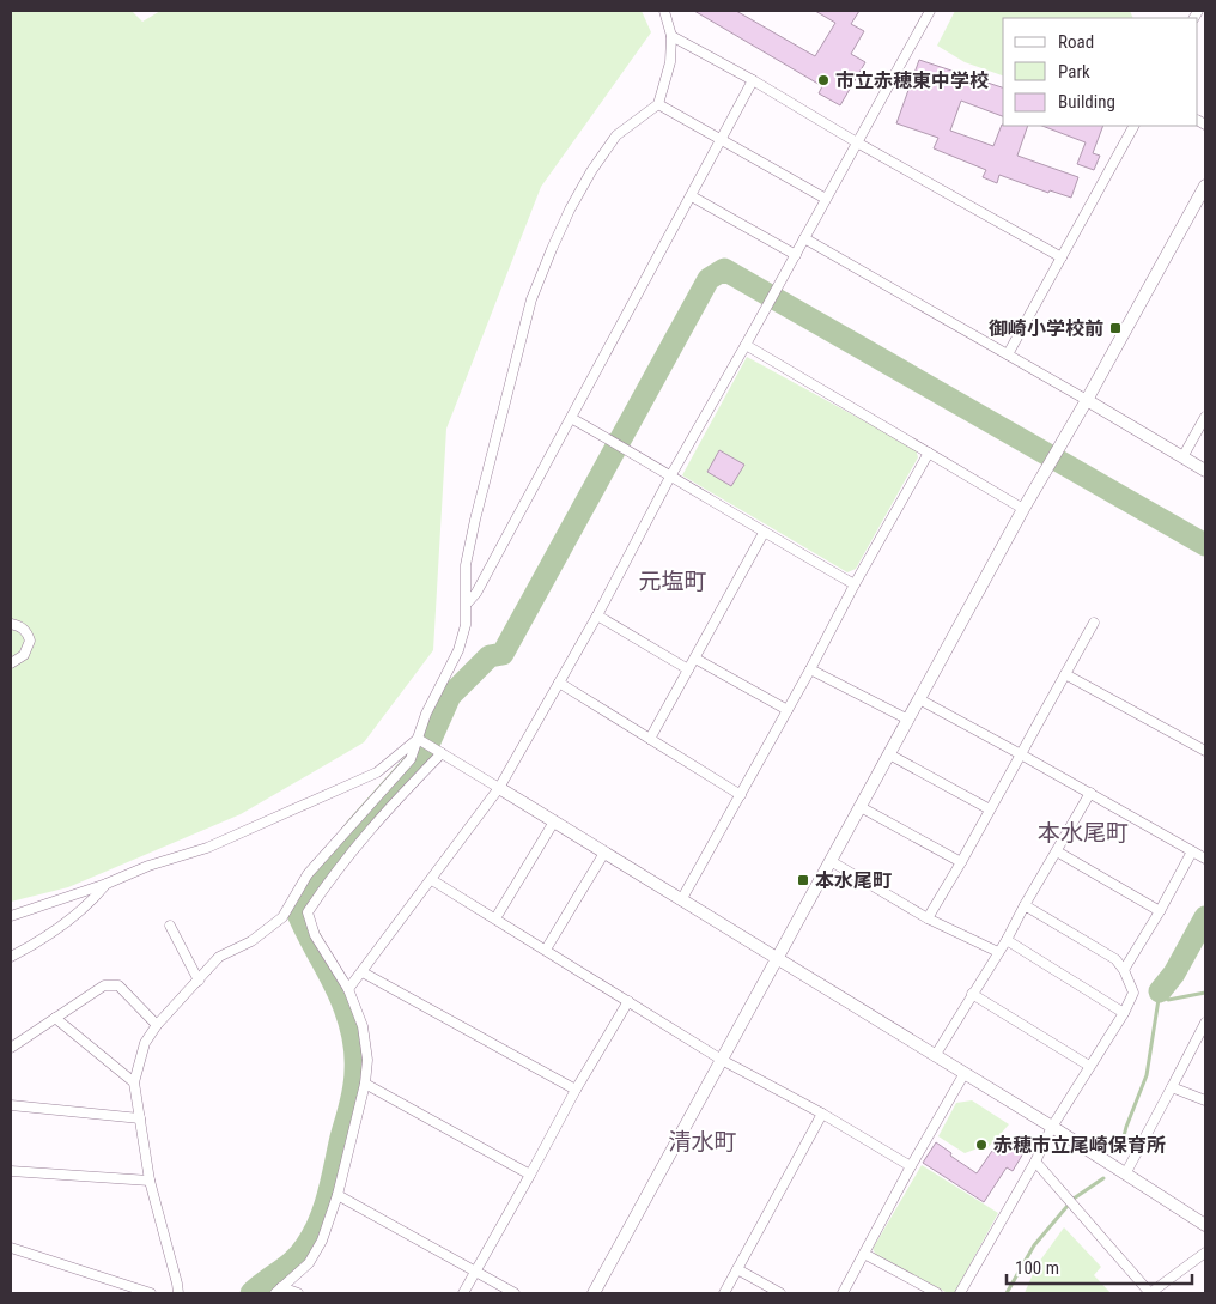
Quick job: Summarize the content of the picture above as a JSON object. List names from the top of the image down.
{
  "districts": ["元塩町", "本水尾町", "清水町"],
  "places": {
    "other": ["市立赤穂東中学校", "赤穂市立尾崎保育所"],
    "transit": ["御崎小学校前", "本水尾町"]
  },
  "legend": ["Road", "Park", "Building"],
  "scale_bar": "100 m"
}
